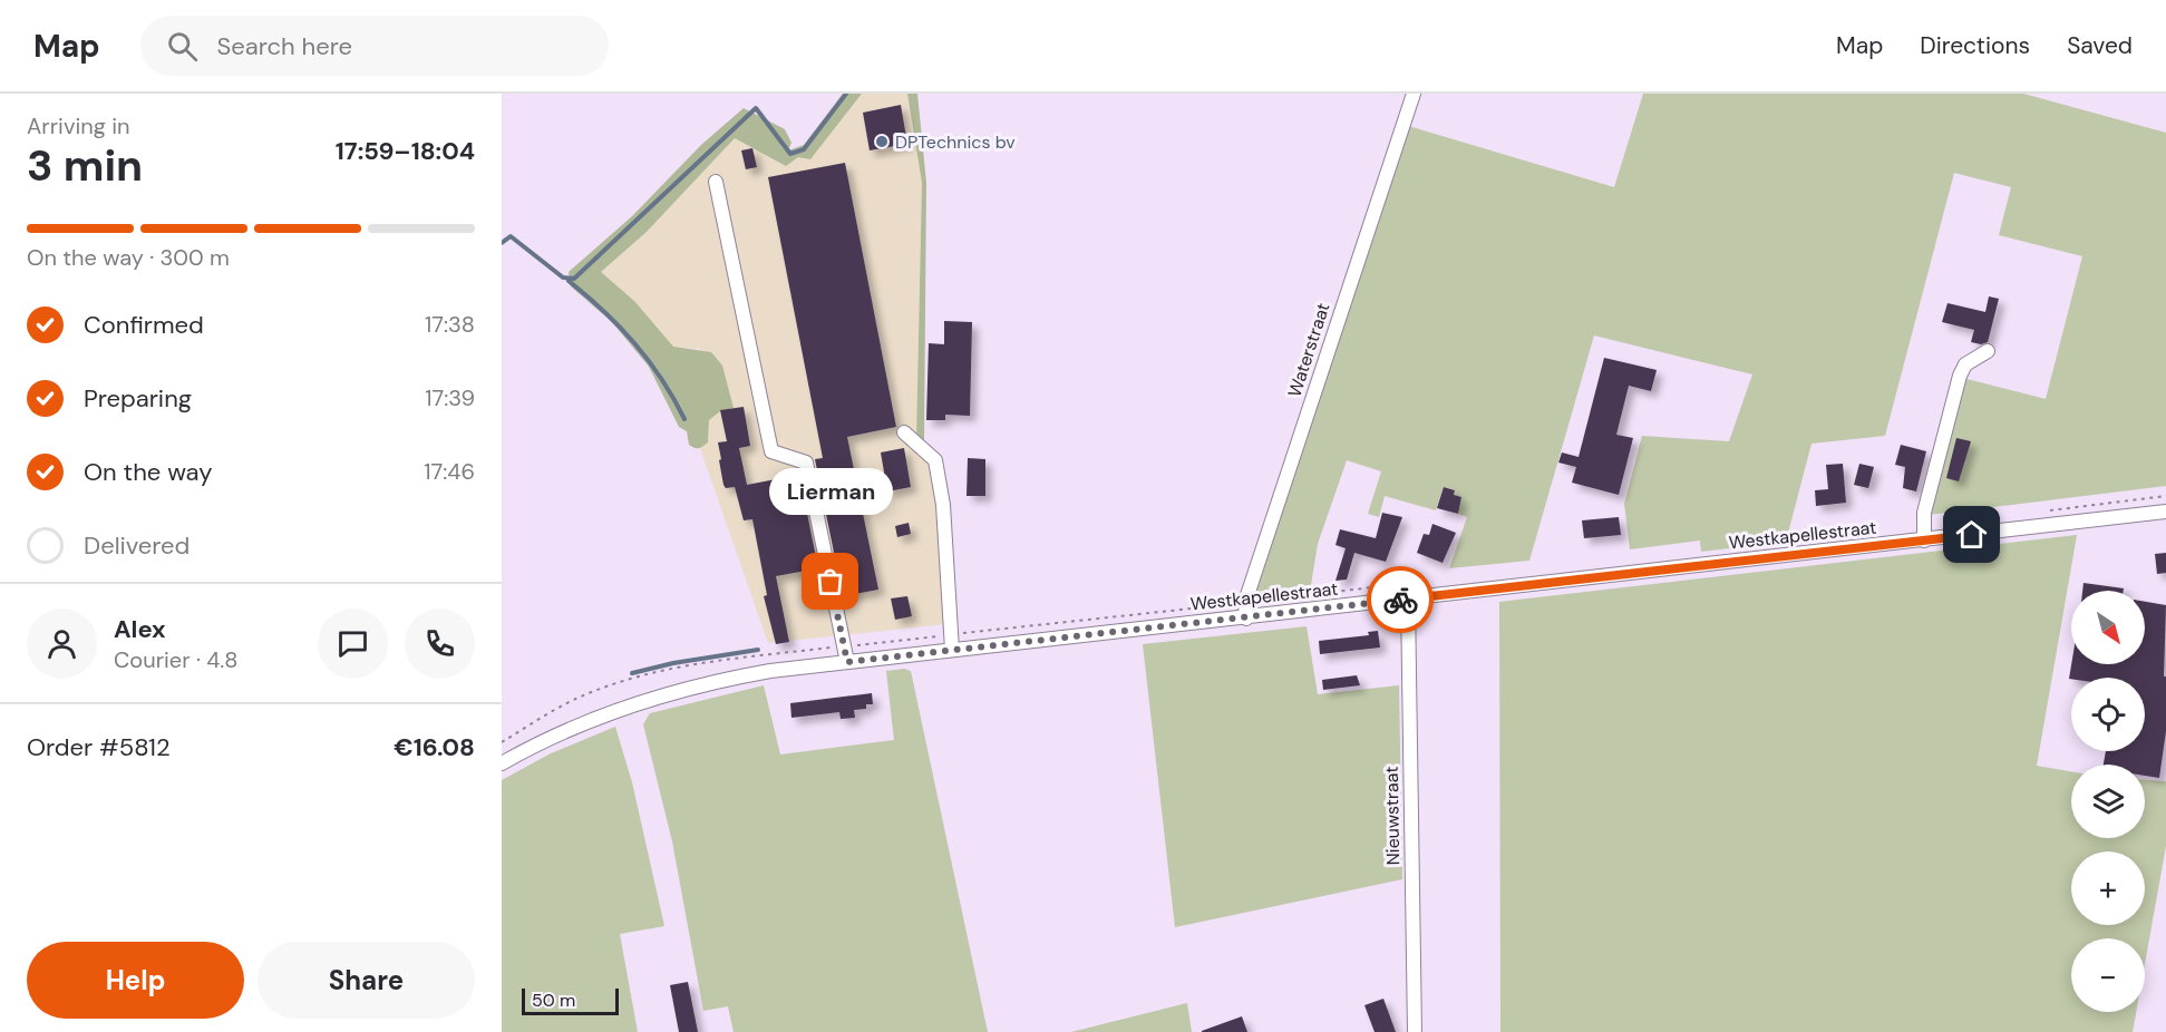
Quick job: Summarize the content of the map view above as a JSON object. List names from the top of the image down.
{
  "streets": {
    "street": ["Waterstraat", "Westkapellestraat", "Nieuwstraat"]
  },
  "crossings": [
    ["Waterstraat", "Westkapellestraat"],
    ["Westkapellestraat", "Nieuwstraat"]
  ],
  "places": ["DPTechnics bv", "Lierman"],
  "scale_bar": "50 m",
  "north": "bottom right",
  "page": {
    "header": "Map",
    "search": "Search here",
    "nav": ["Map", "Directions", "Saved"],
    "heading": ["3 min", "Arriving in", "17:59–18:04"],
    "panel": [
      "Alex",
      "Courier · 4.8",
      "Order #5812",
      "€16.08"
    ],
    "bar": "On the way · 300 m",
    "list": [
      ["Confirmed", "17:38"],
      ["Preparing", "17:39"],
      ["On the way", "17:46"],
      "Delivered"
    ],
    "bubble": "Lierman",
    "map_buttons": ["+", "−"],
    "buttons": ["Help", "Share"],
    "scale": "50 m"
  }
}
